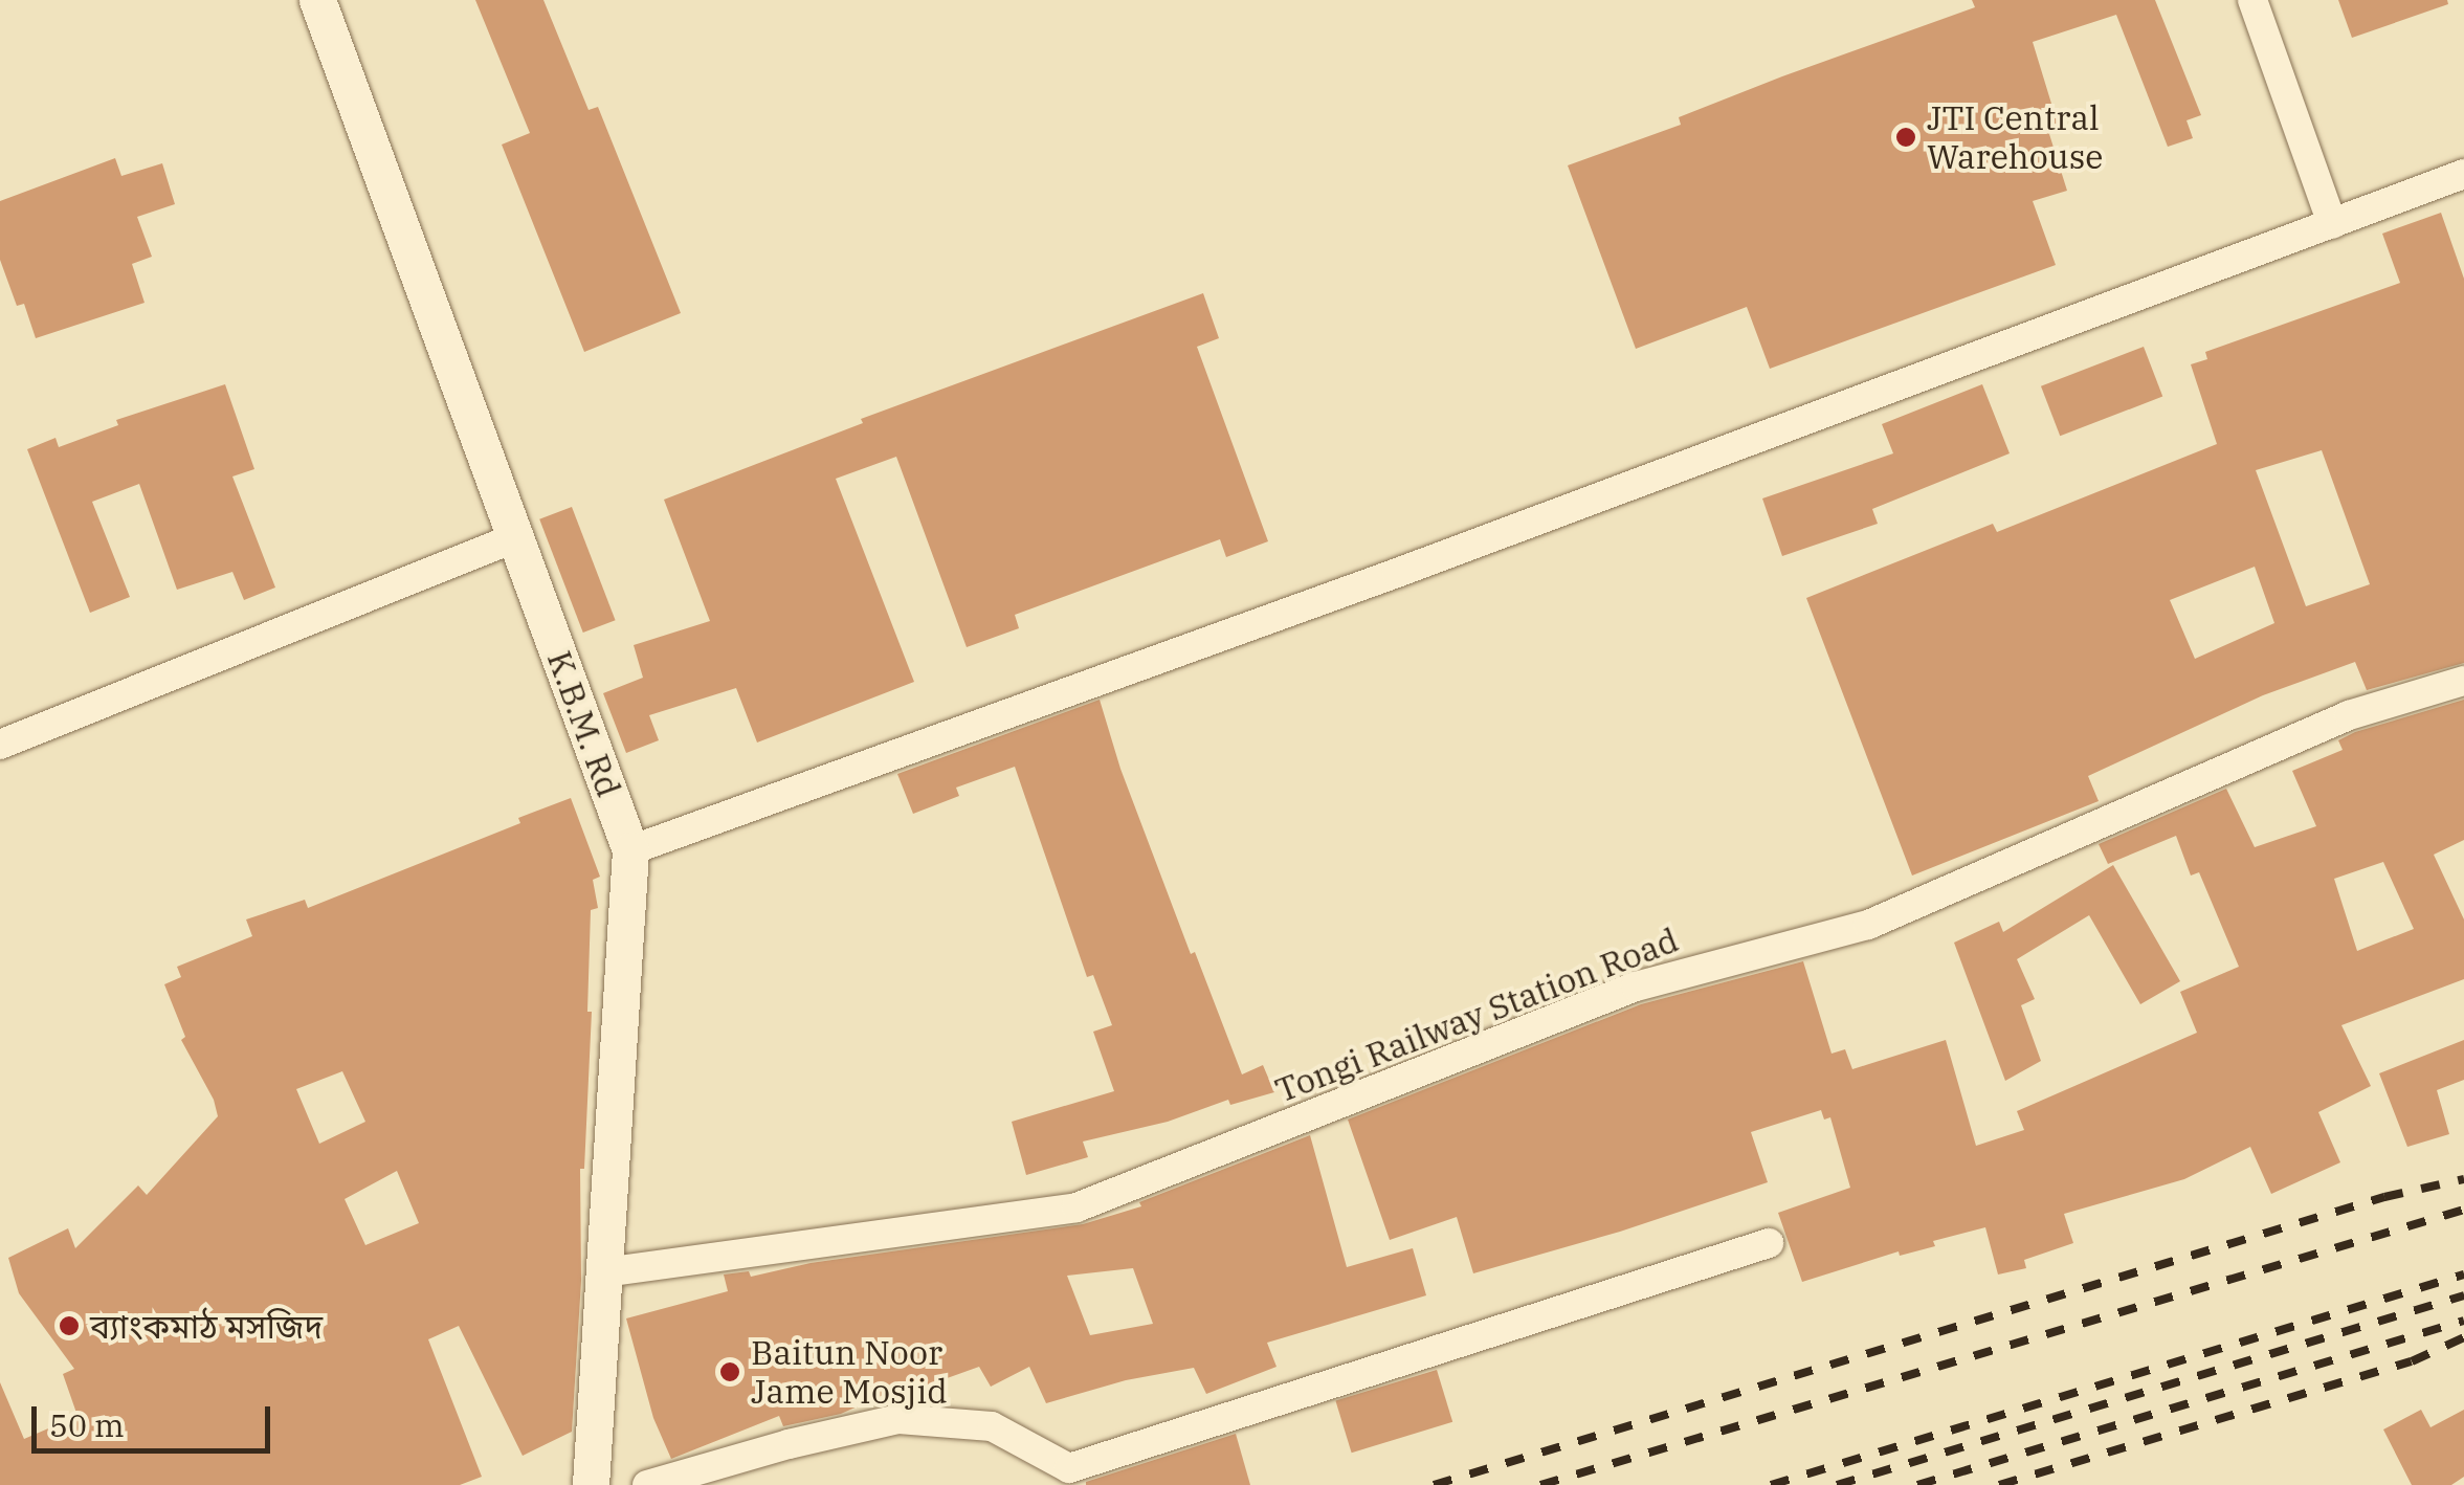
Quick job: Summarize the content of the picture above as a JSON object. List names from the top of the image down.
{
  "streets": {
    "street": ["K.B.M. Rd", "Tongi Railway Station Road"]
  },
  "crossings": [
    ["K.B.M. Rd", "Tongi Railway Station Road"]
  ],
  "places": ["JTI Central Warehouse", "ব্যাংকমাঠ মসজিদ", "Baitun Noor Jame Mosjid"],
  "scale_bar": "50 m"
}
